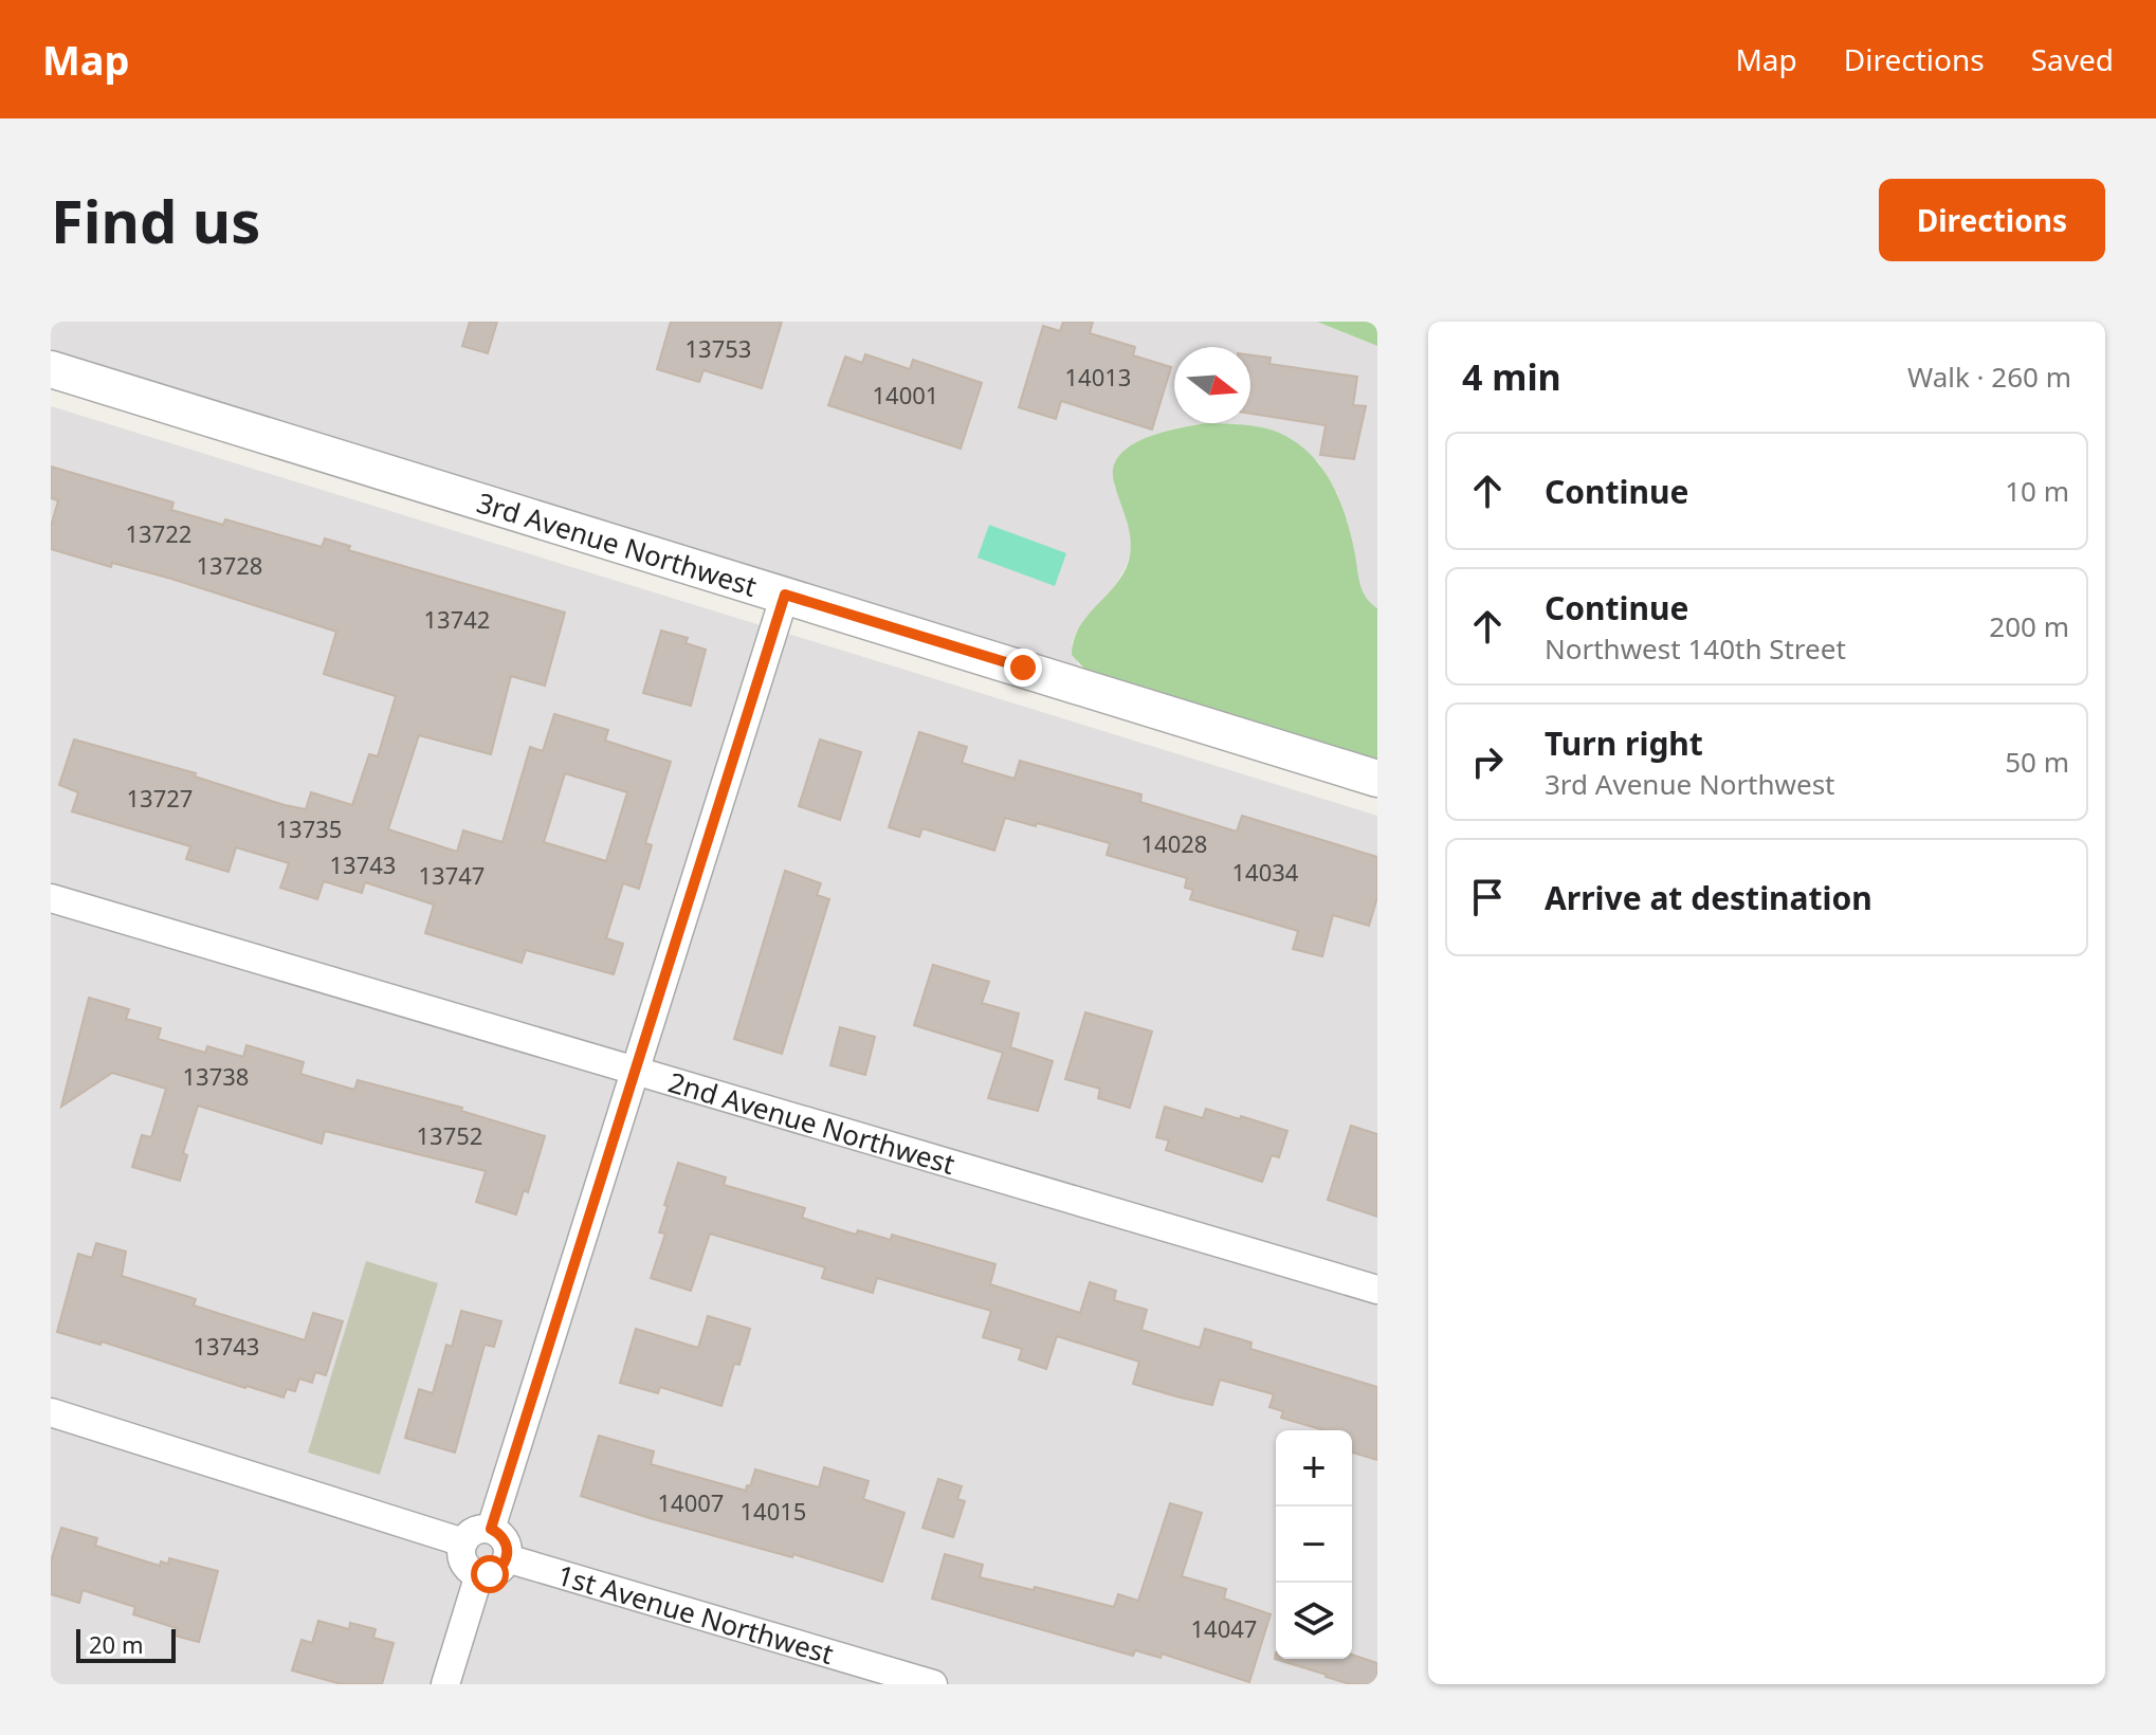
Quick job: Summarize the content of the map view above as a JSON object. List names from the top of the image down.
{
  "streets": {
    "street": ["3rd Avenue Northwest", "2nd Avenue Northwest", "1st Avenue Northwest"]
  },
  "house_numbers": [
    "13753",
    "14013",
    "14001",
    "13722",
    "13728",
    "13742",
    "13727",
    "13735",
    "14028",
    "13743",
    "14034",
    "13747",
    "13738",
    "13752",
    "13743",
    "14007",
    "14015",
    "14047"
  ],
  "scale_bar": "20 m",
  "north": "right",
  "page": {
    "header": "Map",
    "nav": ["Map", "Directions", "Saved"],
    "buttons": "Directions",
    "title": "Find us",
    "heading": ["4 min", "Walk · 260 m"],
    "list": [
      ["Continue", "10 m"],
      ["Continue", "Northwest 140th Street", "200 m"],
      ["Turn right", "3rd Avenue Northwest", "50 m"],
      "Arrive at destination"
    ],
    "map_buttons": ["+", "−"],
    "scale": "20 m"
  }
}
